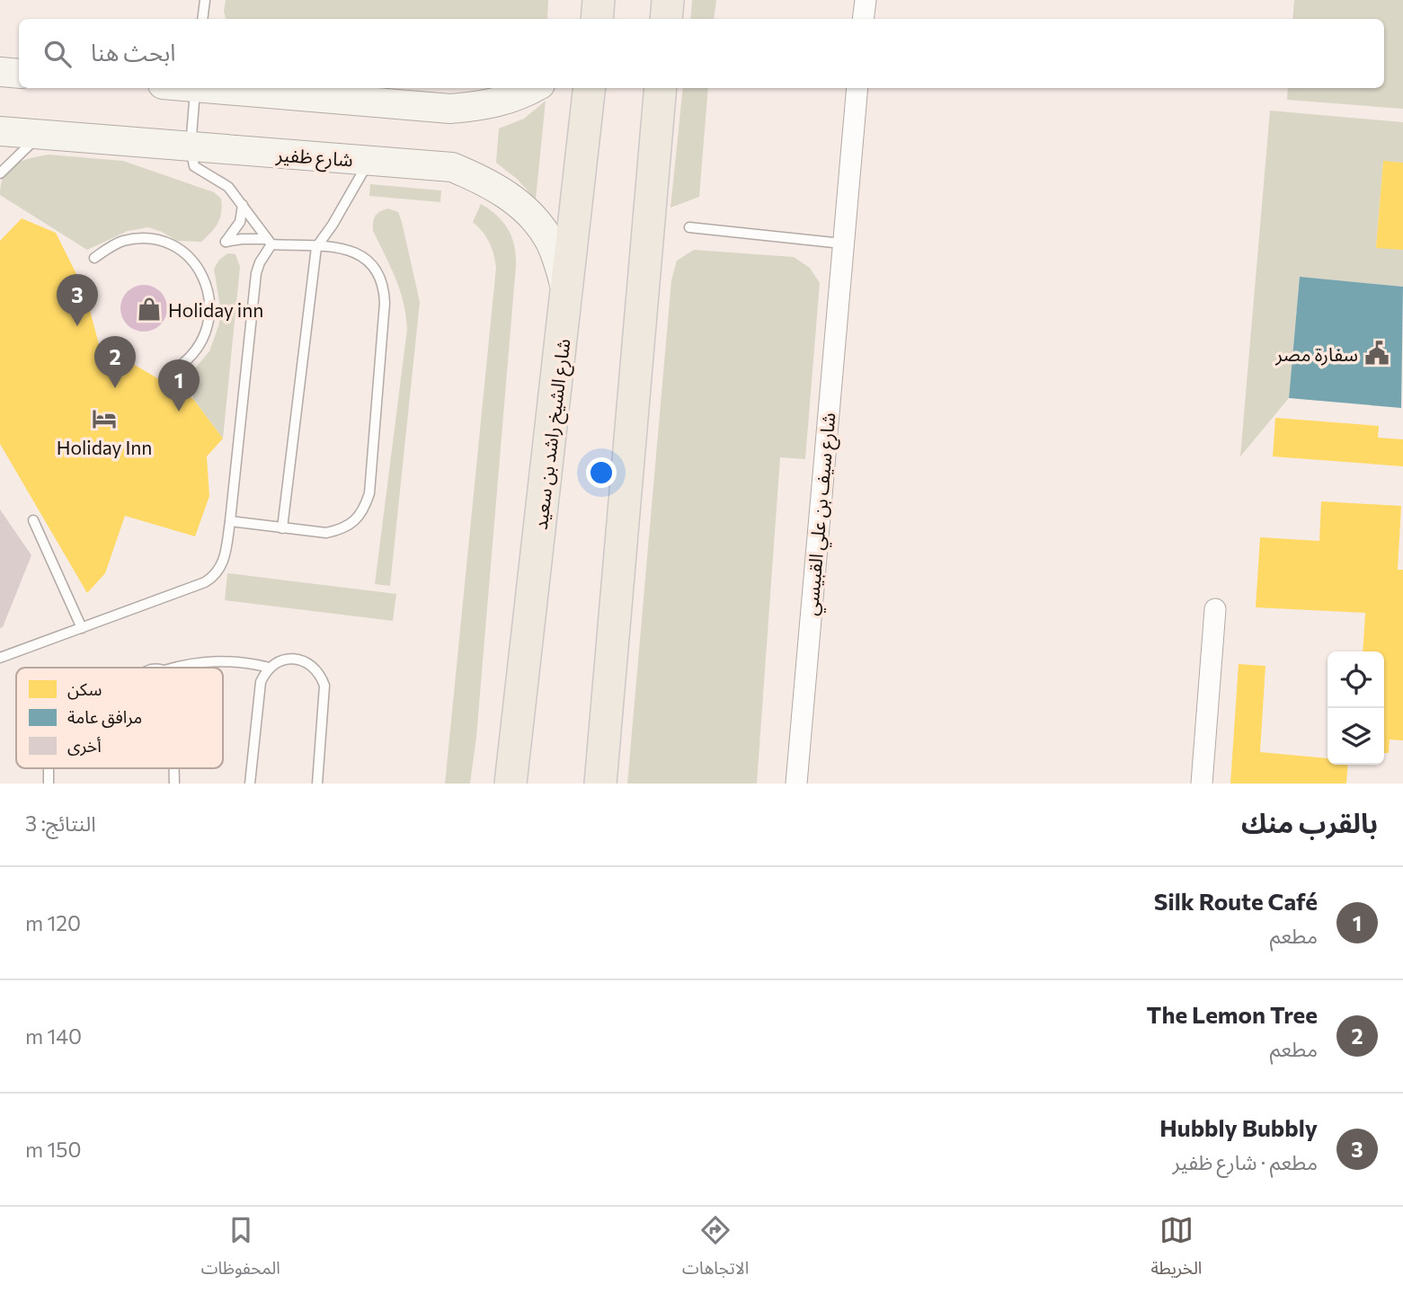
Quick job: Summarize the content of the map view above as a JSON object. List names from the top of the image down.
{
  "streets": {
    "main road": ["شارع ظفير", "شارع الشيخ راشد بن سعيد"],
    "street": ["شارع سيف بن علي القبيسي"]
  },
  "crossings": [
    ["شارع ظفير", "شارع الشيخ راشد بن سعيد"]
  ],
  "places": {
    "shop": ["Holiday inn"],
    "public building": ["سفارة مصر"],
    "hotel": ["Holiday Inn"]
  },
  "legend": ["سكن", "مرافق عامة", "أخرى"],
  "page": {
    "search": "ابحث هنا",
    "pins": ["3", "2", "1"],
    "heading": ["بالقرب منك", "النتائج: 3"],
    "list": [
      {
        "mark": "1",
        "name": "Silk Route Café",
        "note": "مطعم",
        "value": "120 m"
      },
      {
        "mark": "2",
        "name": "The Lemon Tree",
        "note": "مطعم",
        "value": "140 m"
      },
      {
        "mark": "3",
        "name": "Hubbly Bubbly",
        "note": "مطعم · شارع ظفير",
        "value": "150 m"
      }
    ],
    "nav": ["الخريطة", "الاتجاهات", "المحفوظات"]
  }
}
